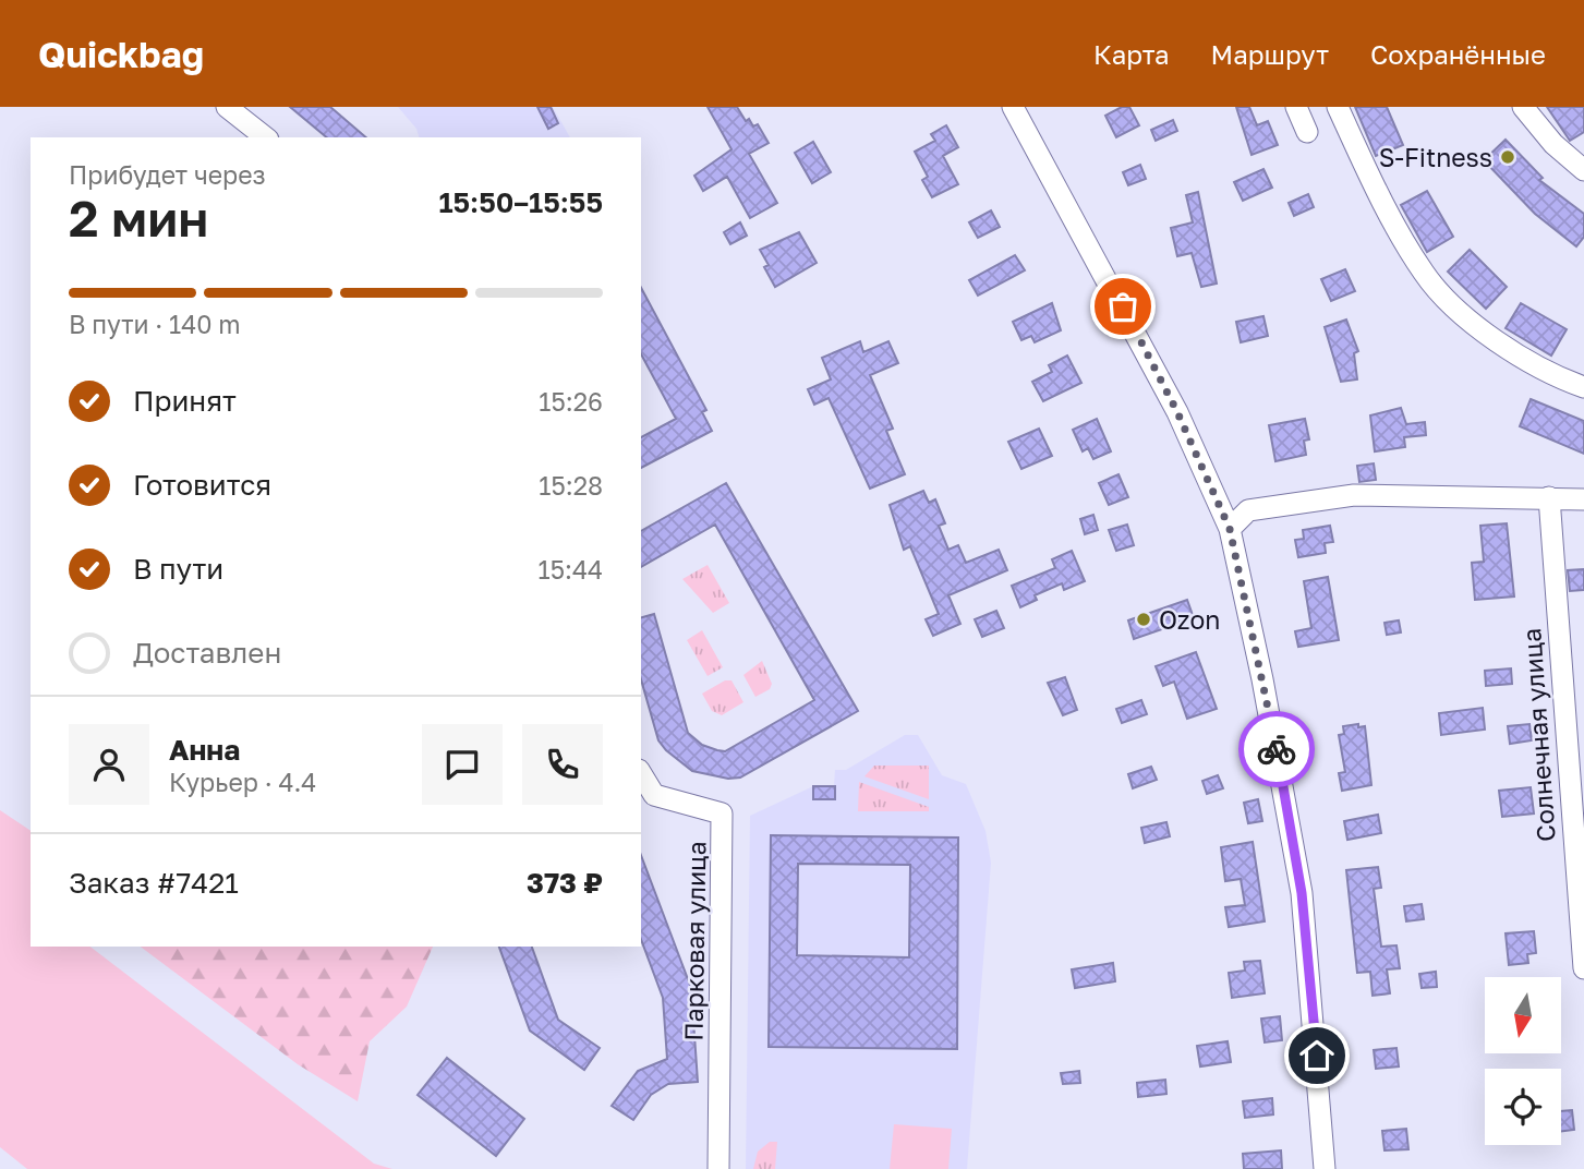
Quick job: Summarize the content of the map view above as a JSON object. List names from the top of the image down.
{
  "streets": {
    "street": ["Солнечная улица", "Парковая улица"]
  },
  "places": ["S-Fitness", "Ozon"],
  "north": "bottom",
  "page": {
    "header": "Quickbag",
    "nav": ["Карта", "Маршрут", "Сохранённые"],
    "heading": ["2 мин", "Прибудет через", "15:50–15:55"],
    "panel": [
      "Анна",
      "Курьер · 4.4",
      "Заказ #7421",
      "373 ₽"
    ],
    "bar": "В пути · 140 m",
    "list": [
      ["Принят", "15:26"],
      ["Готовится", "15:28"],
      ["В пути", "15:44"],
      "Доставлен"
    ]
  }
}
